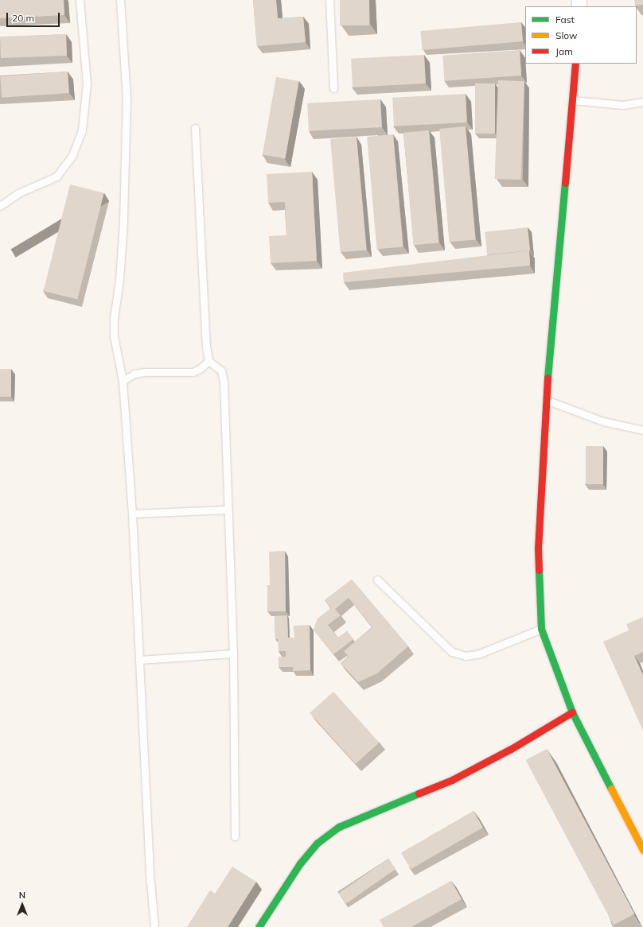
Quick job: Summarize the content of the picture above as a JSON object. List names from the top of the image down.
{
  "legend": ["Fast", "Slow", "Jam"],
  "scale_bar": "20 m",
  "north": "top"
}
